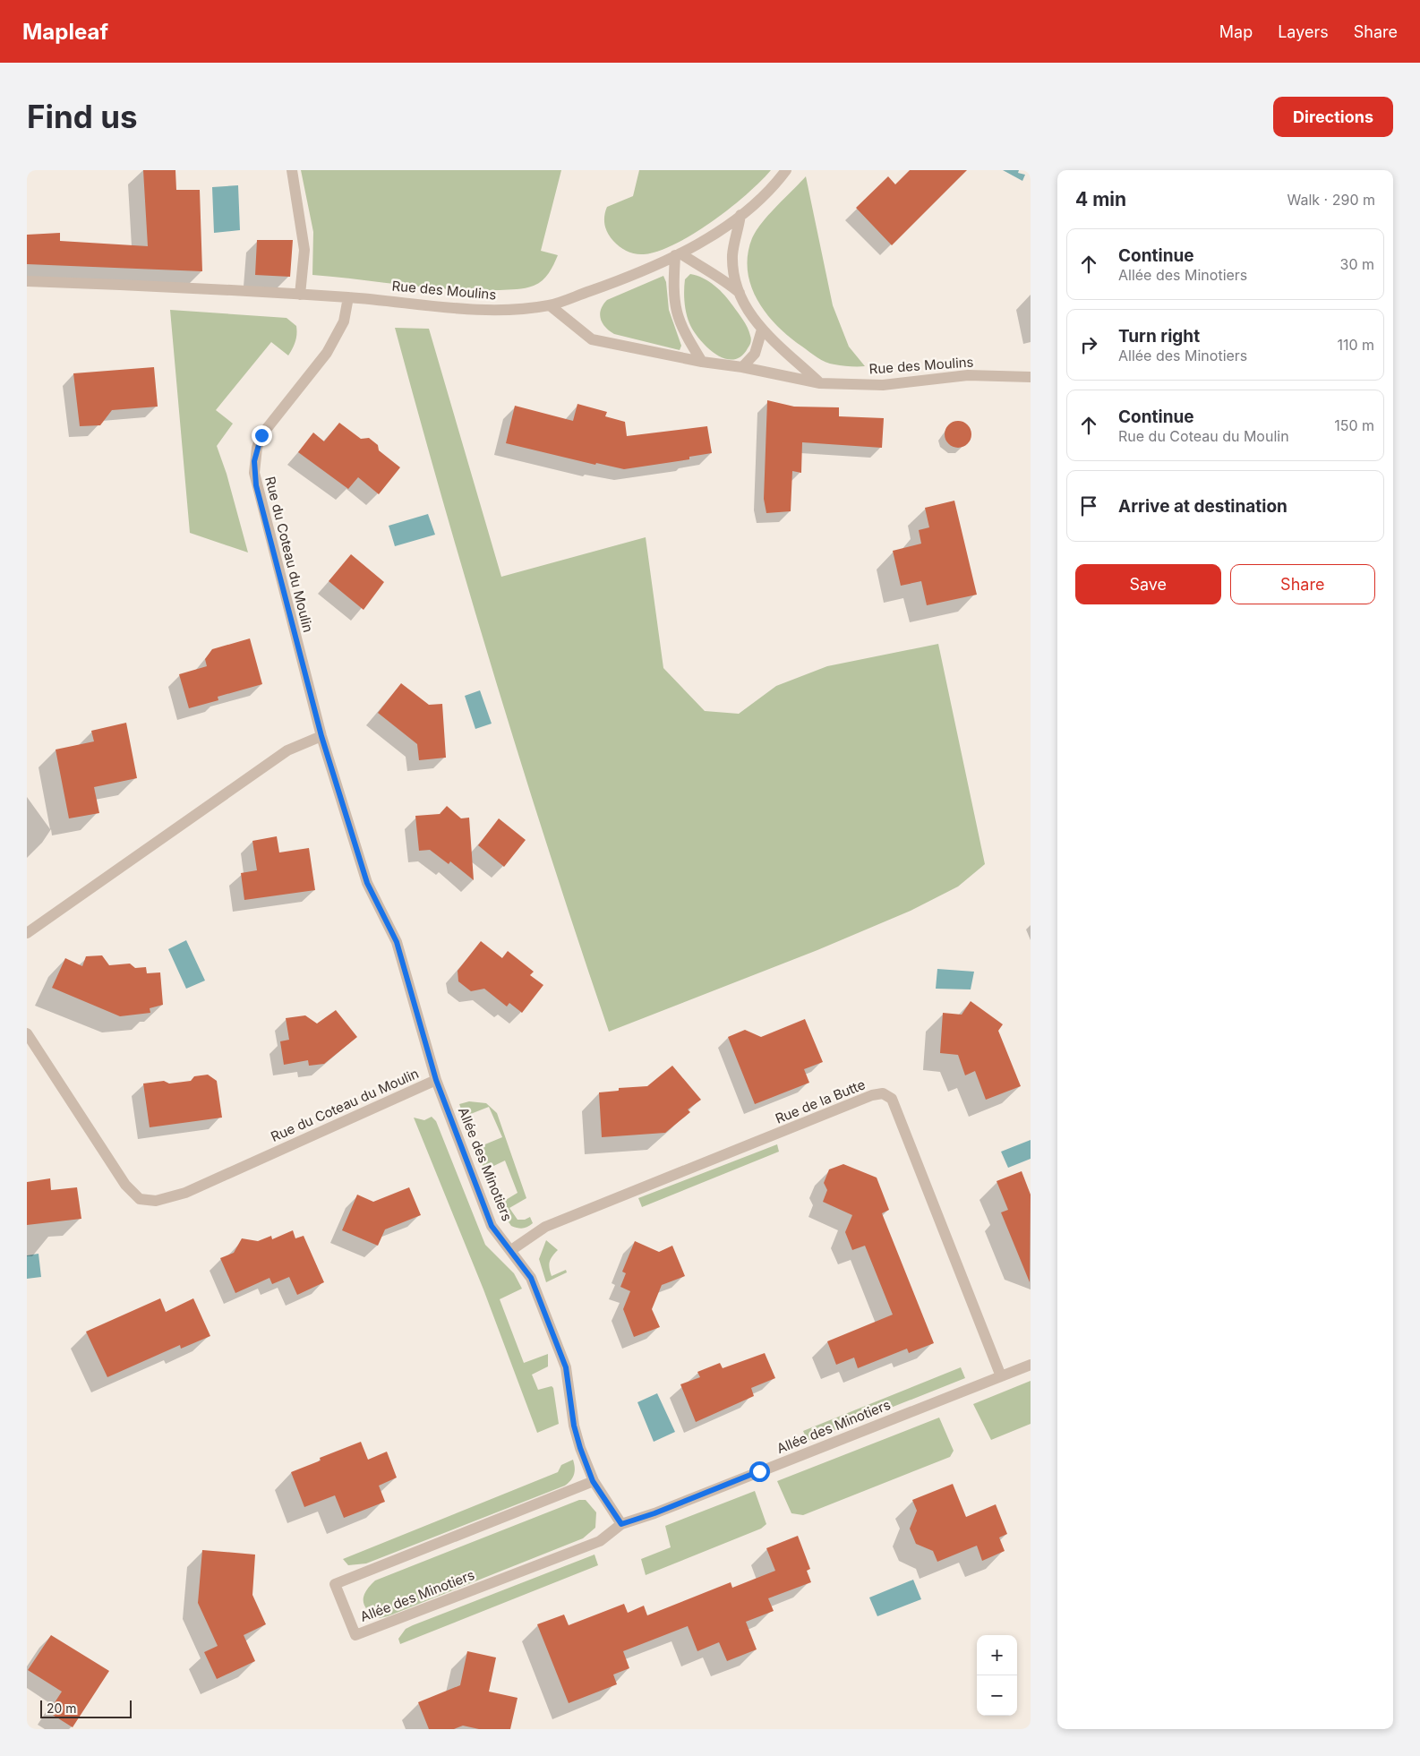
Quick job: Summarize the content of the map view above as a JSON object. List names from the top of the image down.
{
  "streets": {
    "street": [
      "Rue des Moulins",
      "Rue du Coteau du Moulin",
      "Rue de la Butte",
      "Allée des Minotiers"
    ]
  },
  "crossings": [
    ["Rue des Moulins", "Rue du Coteau du Moulin"],
    ["Rue du Coteau du Moulin", "Allée des Minotiers"],
    ["Rue de la Butte", "Allée des Minotiers"]
  ],
  "scale_bar": "20 m",
  "page": {
    "header": "Mapleaf",
    "nav": ["Map", "Layers", "Share"],
    "buttons": [
      "Directions",
      ["Save", "Share"]
    ],
    "title": "Find us",
    "heading": ["4 min", "Walk · 290 m"],
    "list": [
      ["Continue", "Allée des Minotiers", "30 m"],
      ["Turn right", "Allée des Minotiers", "110 m"],
      ["Continue", "Rue du Coteau du Moulin", "150 m"],
      "Arrive at destination"
    ],
    "map_buttons": ["+", "−"],
    "scale": "20 m"
  }
}
